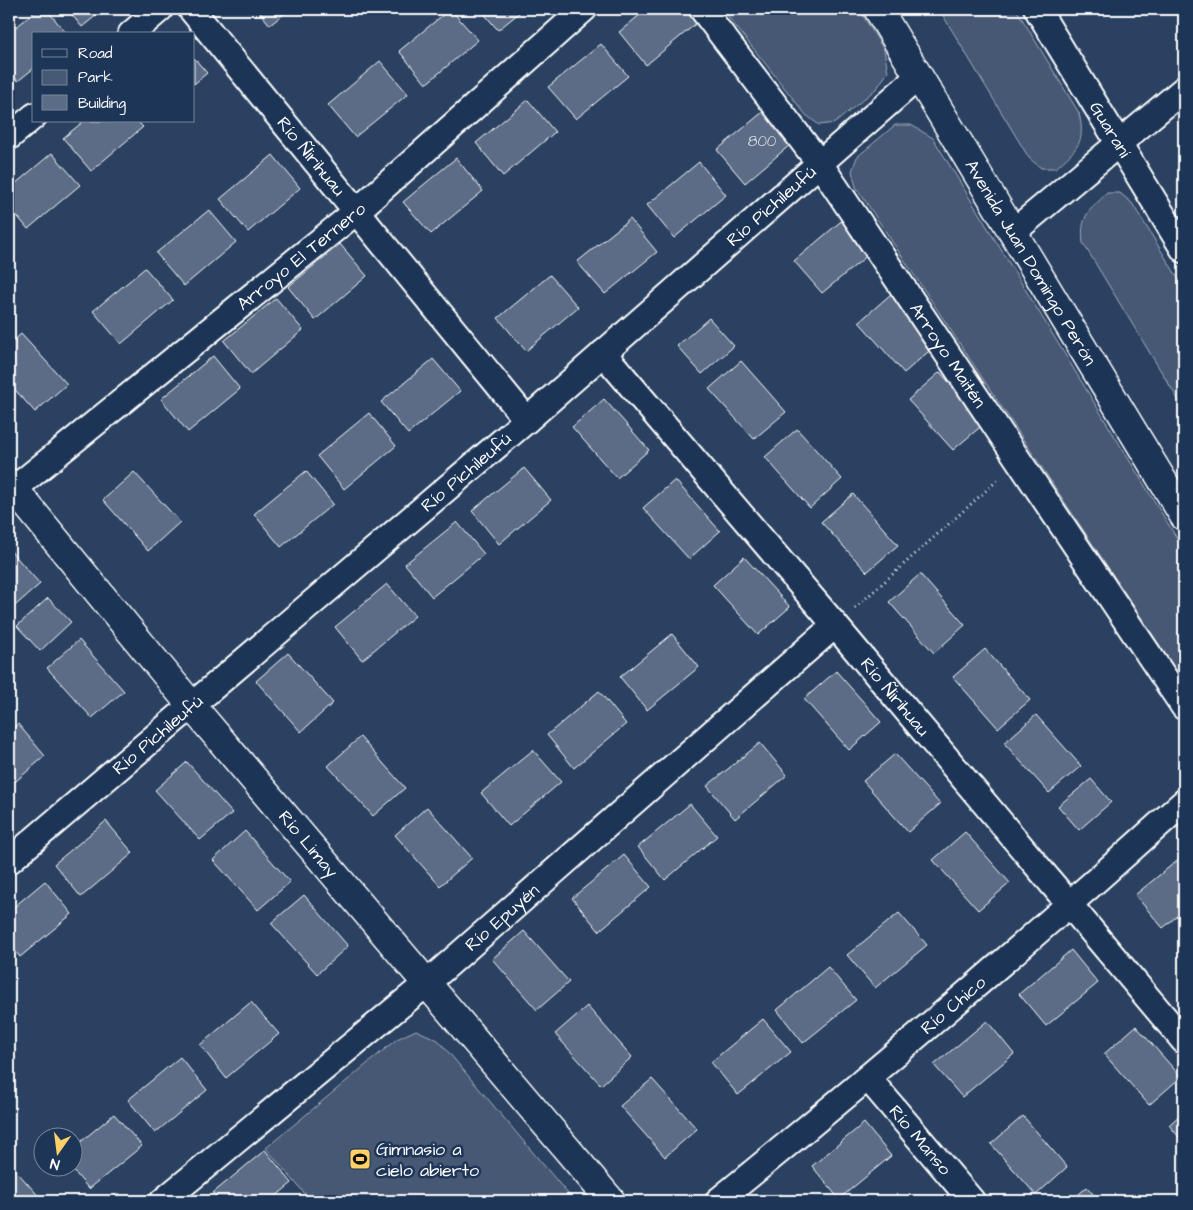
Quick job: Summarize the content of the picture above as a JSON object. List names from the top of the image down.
{
  "streets": {
    "street": [
      "Guaraní",
      "Río Ñirihuau",
      "Río Pichileufú",
      "Arroyo El Ternero",
      "Avenida Juan Domingo Perón",
      "Arroyo Maitén",
      "Río Limay",
      "Río Epuyén",
      "Río Chico",
      "Río Manso"
    ]
  },
  "crossings": [
    ["Río Ñirihuau", "Río Pichileufú"],
    ["Río Ñirihuau", "Arroyo El Ternero"],
    ["Río Ñirihuau", "Río Epuyén"],
    ["Río Ñirihuau", "Río Chico"],
    ["Río Pichileufú", "Avenida Juan Domingo Perón"],
    ["Río Pichileufú", "Arroyo Maitén"],
    ["Río Pichileufú", "Río Limay"],
    ["Arroyo El Ternero", "Río Limay"],
    ["Río Limay", "Río Epuyén"],
    ["Río Chico", "Río Manso"]
  ],
  "places": {
    "sports": ["Gimnasio a cielo abierto"]
  },
  "house_numbers": ["800"],
  "legend": ["Road", "Park", "Building"],
  "north": "bottom"
}
